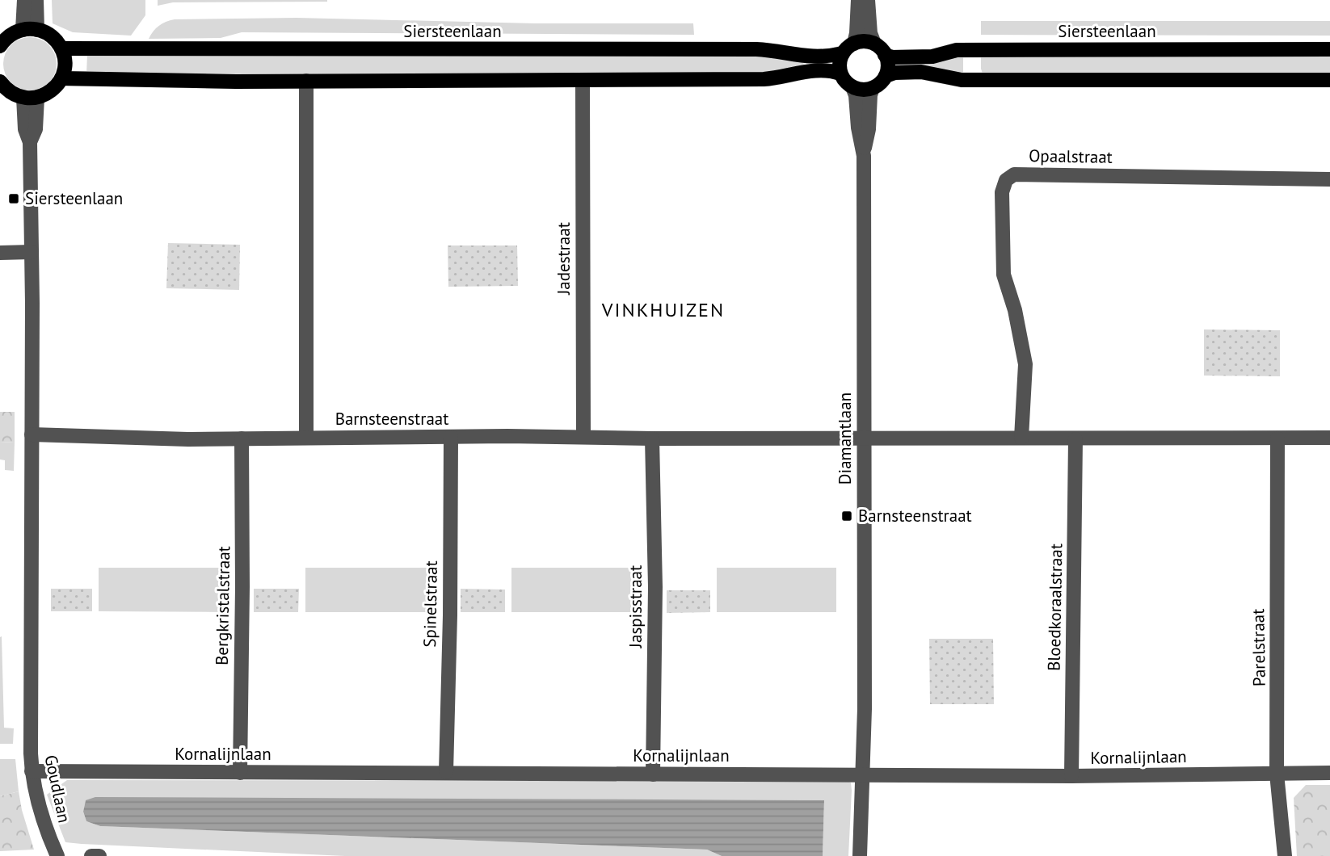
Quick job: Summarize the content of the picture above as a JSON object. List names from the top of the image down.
{
  "streets": {
    "main road": ["Siersteenlaan"],
    "street": [
      "Opaalstraat",
      "Jadestraat",
      "Barnsteenstraat",
      "Diamantlaan",
      "Spinelstraat",
      "Bergkristalstraat",
      "Jaspisstraat",
      "Bloedkoraalstraat",
      "Parelstraat",
      "Kornalijnlaan",
      "Goudlaan"
    ]
  },
  "crossings": [
    ["Siersteenlaan", "Diamantlaan"],
    ["Opaalstraat", "Barnsteenstraat"],
    ["Jadestraat", "Barnsteenstraat"],
    ["Barnsteenstraat", "Diamantlaan"],
    ["Barnsteenstraat", "Spinelstraat"],
    ["Barnsteenstraat", "Bergkristalstraat"],
    ["Barnsteenstraat", "Jaspisstraat"],
    ["Barnsteenstraat", "Bloedkoraalstraat"],
    ["Barnsteenstraat", "Parelstraat"],
    ["Barnsteenstraat", "Goudlaan"],
    ["Diamantlaan", "Kornalijnlaan"],
    ["Spinelstraat", "Kornalijnlaan"],
    ["Bergkristalstraat", "Kornalijnlaan"],
    ["Jaspisstraat", "Kornalijnlaan"],
    ["Bloedkoraalstraat", "Kornalijnlaan"],
    ["Parelstraat", "Kornalijnlaan"],
    ["Kornalijnlaan", "Goudlaan"]
  ],
  "districts": ["VINKHUIZEN"],
  "places": {
    "transit": ["Siersteenlaan", "Barnsteenstraat"]
  }
}
